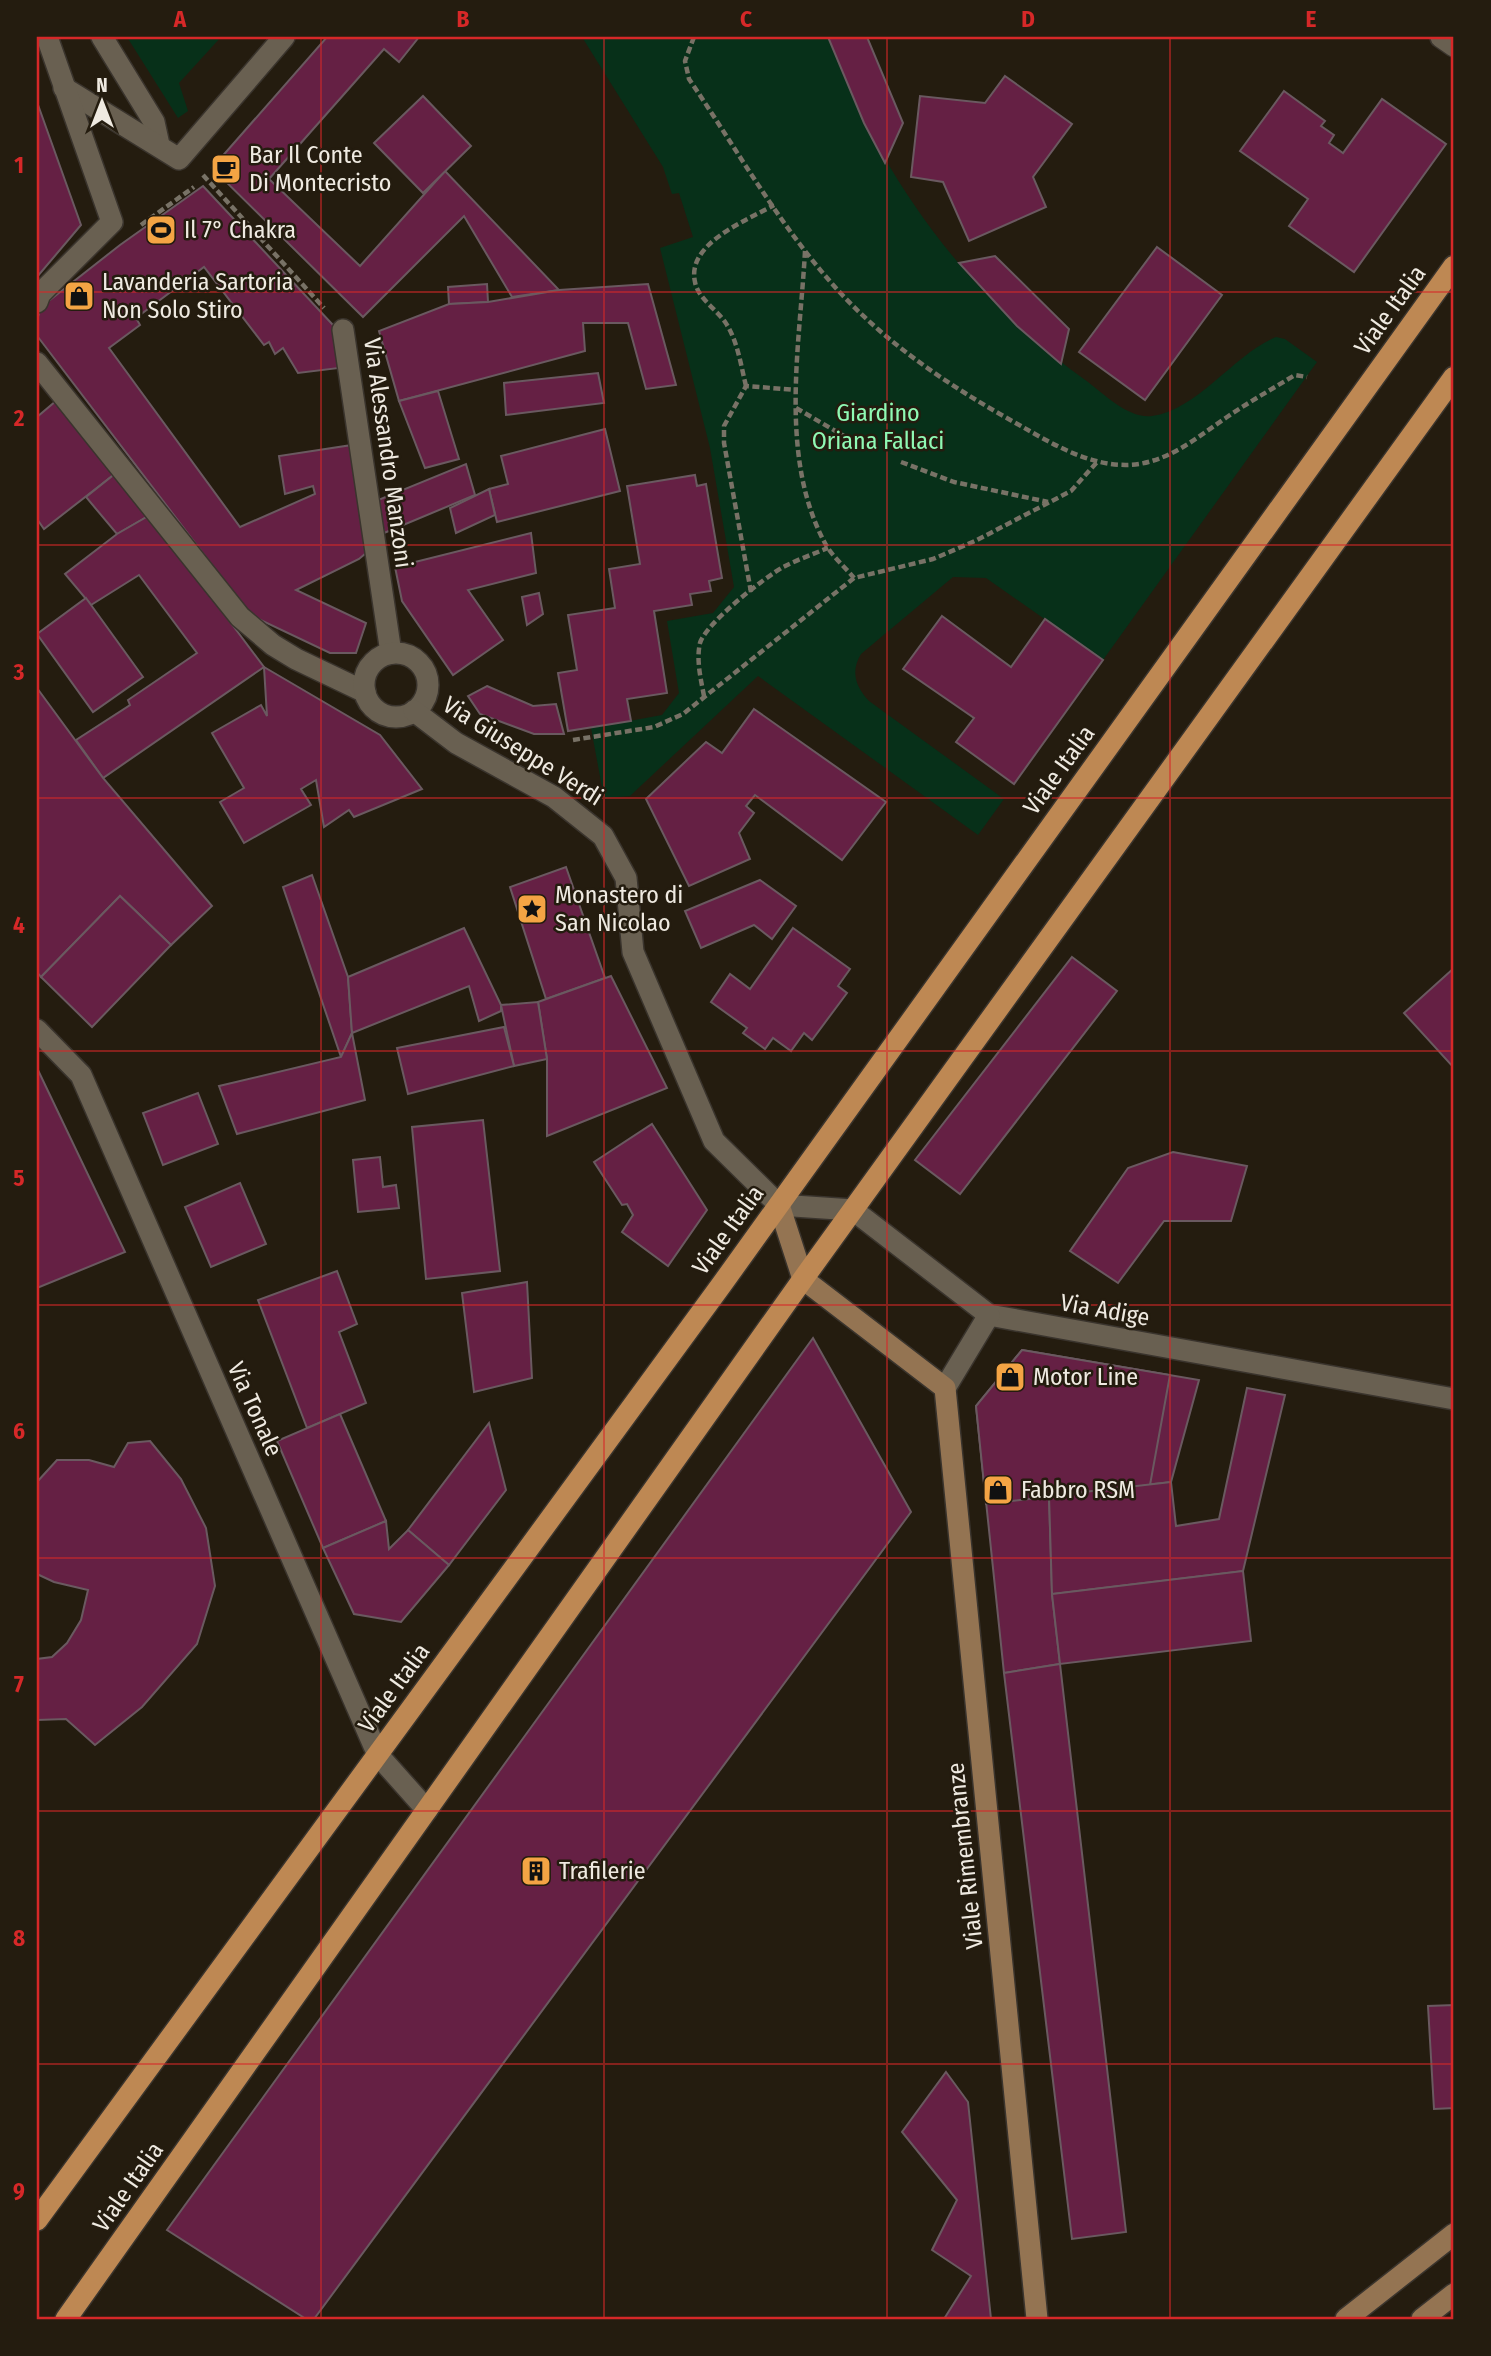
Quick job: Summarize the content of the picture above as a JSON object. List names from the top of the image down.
{
  "streets": {
    "main road": ["Viale Italia"],
    "street": [
      "Via Alessandro Manzoni",
      "Via Giuseppe Verdi",
      "Via Adige",
      "Via Tonale",
      "Viale Rimembranze"
    ]
  },
  "crossings": [
    ["Viale Italia", "Via Giuseppe Verdi"],
    ["Viale Italia", "Via Adige"],
    ["Viale Italia", "Via Tonale"],
    ["Via Alessandro Manzoni", "Via Giuseppe Verdi"]
  ],
  "parks": ["Giardino Oriana Fallaci"],
  "places": {
    "cafe": ["Bar Il Conte Di Montecristo"],
    "sports": ["Il 7° Chakra"],
    "shop": ["Lavanderia Sartoria Non Solo Stiro", "Motor Line", "Fabbro RSM"],
    "place": ["Monastero di San Nicolao"],
    "building": ["Trafilerie"]
  },
  "north": "top",
  "grid": {
    "columns": [
      "A",
      "B",
      "C",
      "D",
      "E"
    ],
    "rows": [
      "1",
      "2",
      "3",
      "4",
      "5",
      "6",
      "7",
      "8",
      "9"
    ]
  }
}
